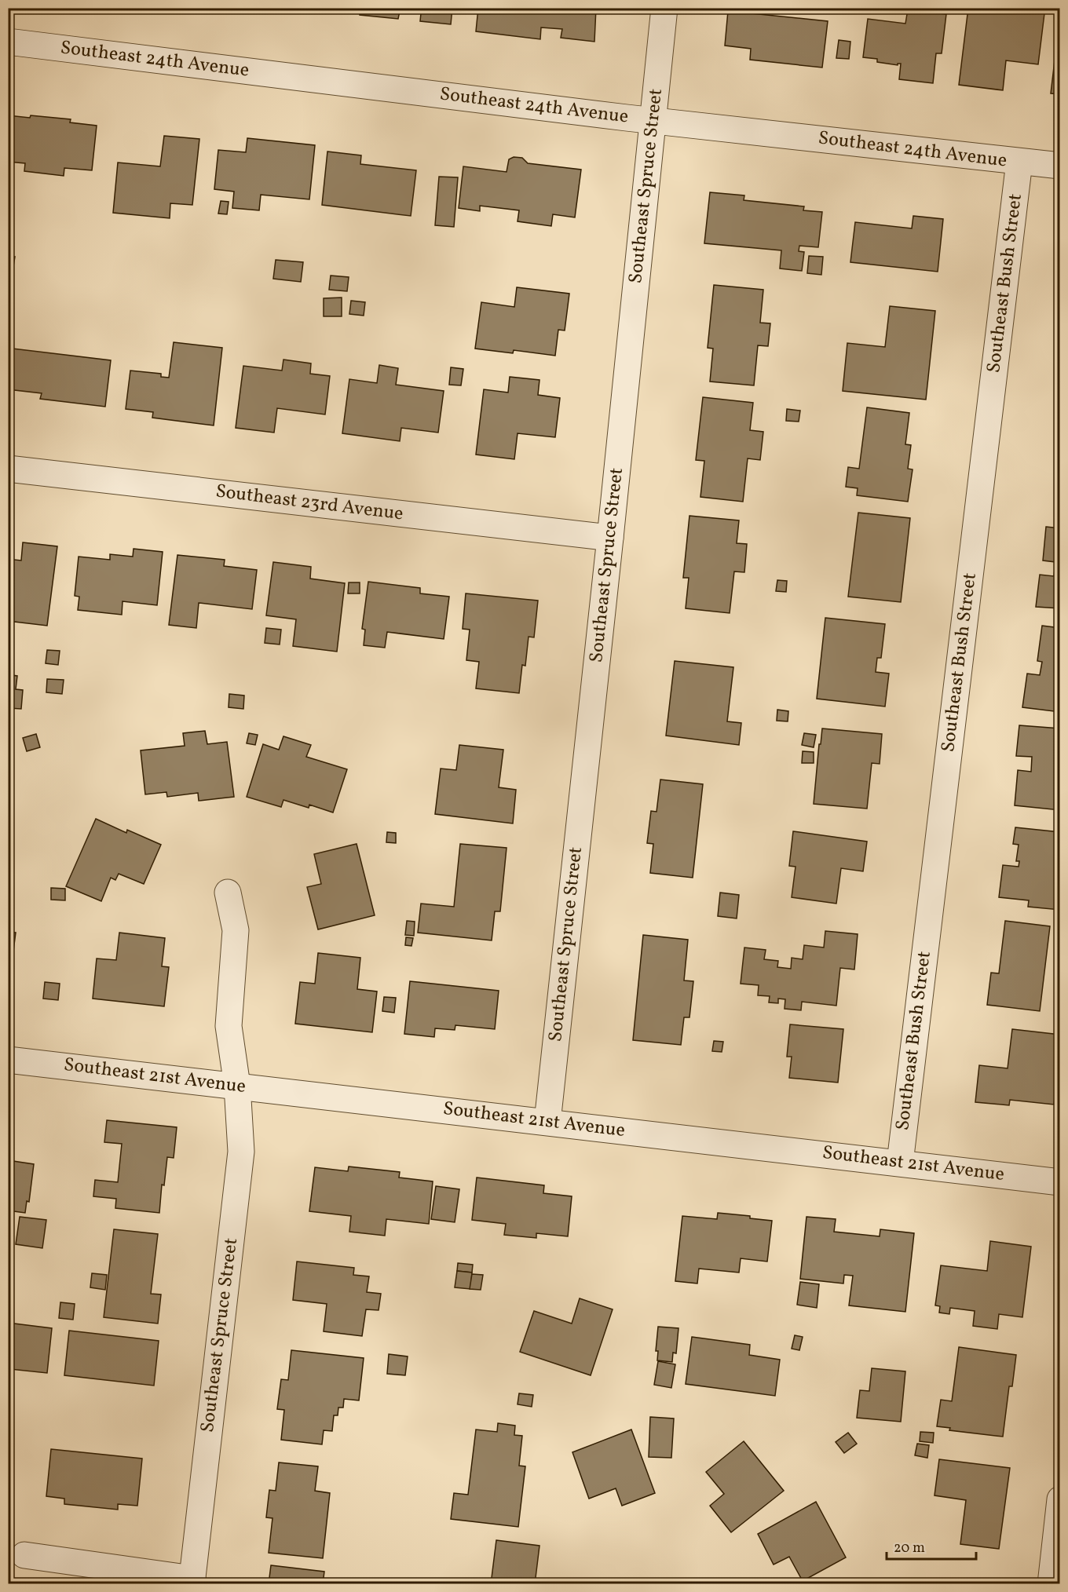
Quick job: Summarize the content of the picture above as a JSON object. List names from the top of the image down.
{
  "streets": {
    "street": [
      "Southeast 24th Avenue",
      "Southeast Spruce Street",
      "Southeast Bush Street",
      "Southeast 23rd Avenue",
      "Southeast 21st Avenue"
    ]
  },
  "crossings": [
    ["Southeast 24th Avenue", "Southeast Spruce Street"],
    ["Southeast 24th Avenue", "Southeast Bush Street"],
    ["Southeast Spruce Street", "Southeast 23rd Avenue"],
    ["Southeast Spruce Street", "Southeast 21st Avenue"],
    ["Southeast Bush Street", "Southeast 21st Avenue"]
  ],
  "scale_bar": "20 m"
}
